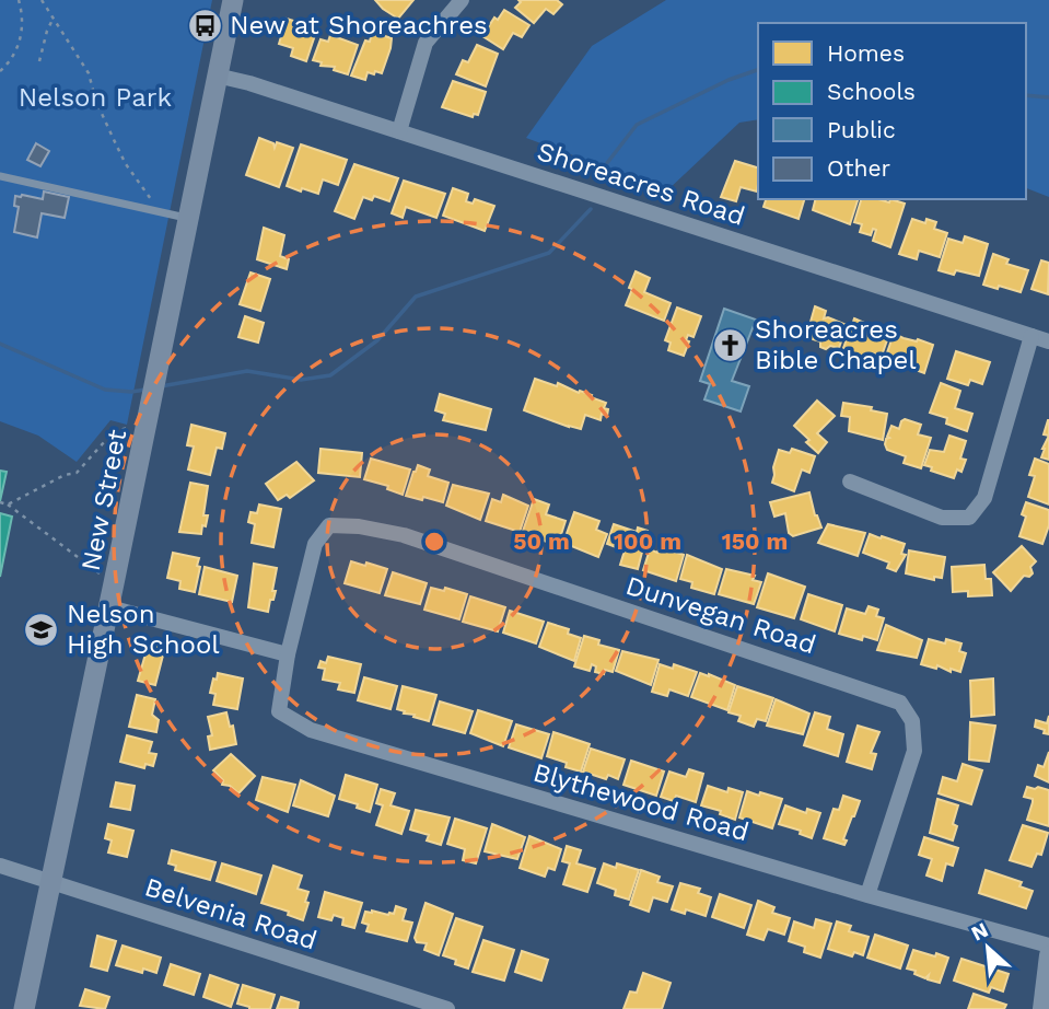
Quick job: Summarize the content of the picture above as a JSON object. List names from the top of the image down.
{
  "streets": {
    "main road": ["New Street"],
    "street": [
      "Shoreacres Road",
      "Dunvegan Road",
      "Blythewood Road",
      "Belvenia Road"
    ]
  },
  "crossings": [
    ["Shoreacres Road", "New Street"],
    ["New Street", "Belvenia Road"],
    ["Dunvegan Road", "Blythewood Road"]
  ],
  "parks": ["Nelson Park"],
  "places": {
    "bus stop": ["New at Shoreachres"],
    "church": ["Shoreacres Bible Chapel"],
    "school or university": ["Nelson High School"]
  },
  "legend": [
    "Homes",
    "Schools",
    "Public",
    "Other"
  ],
  "north": "top left",
  "rings": ["50 m", "100 m", "150 m"]
}
